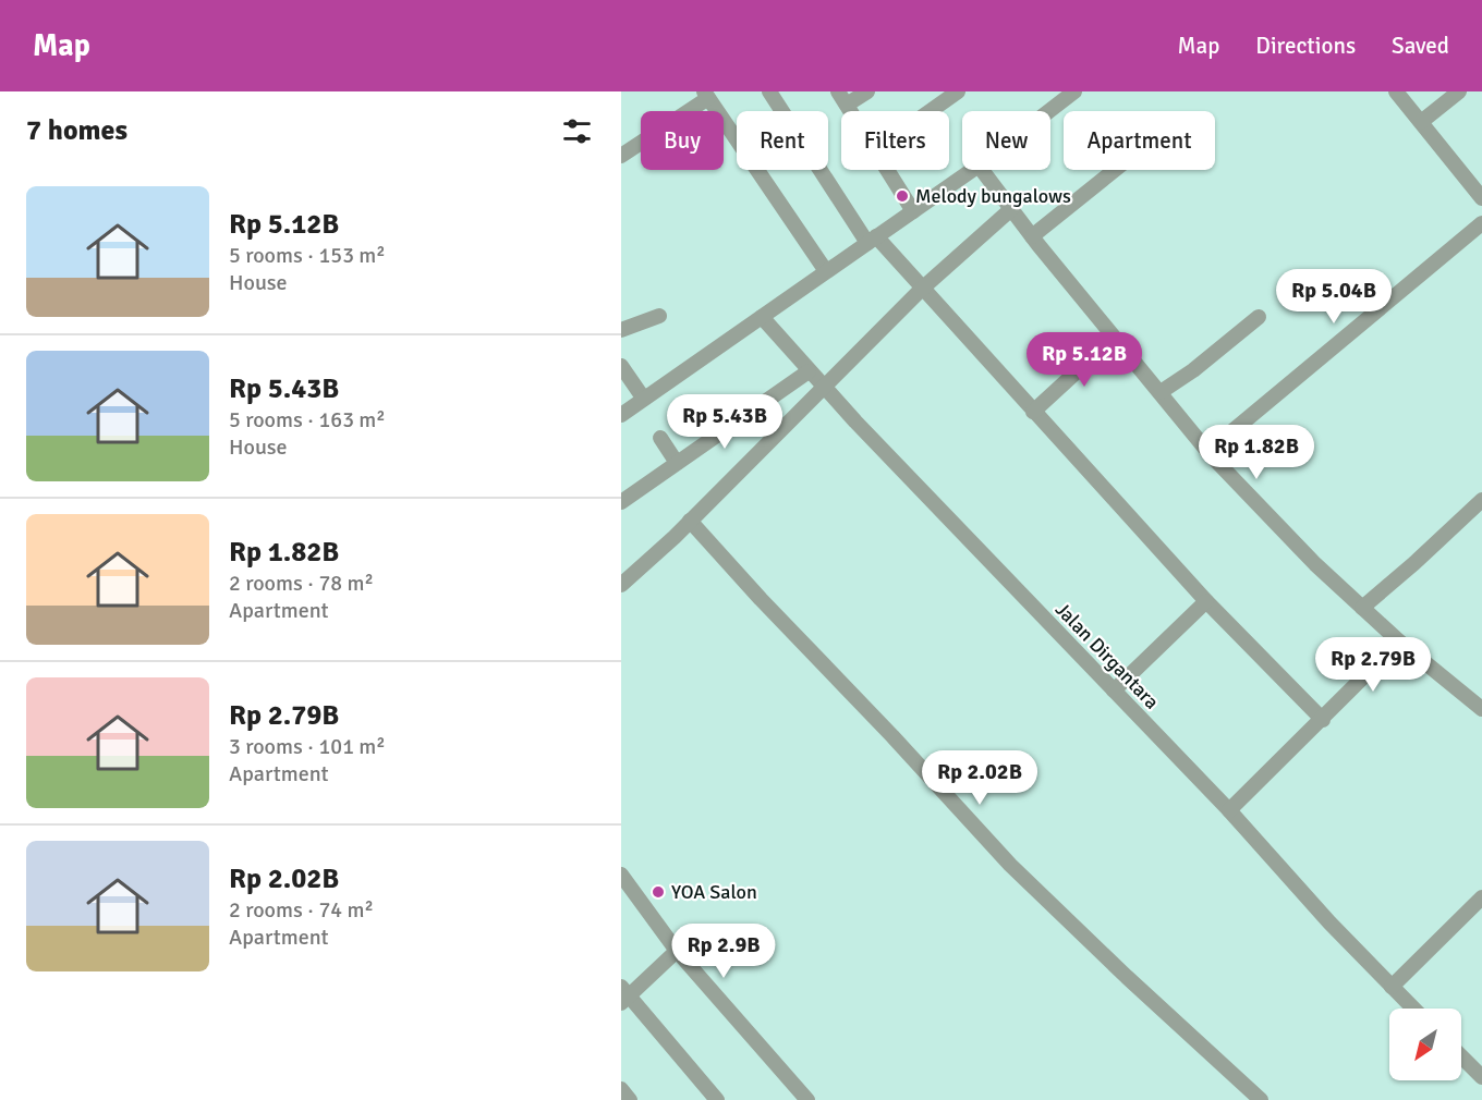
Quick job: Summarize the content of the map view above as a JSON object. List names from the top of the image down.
{
  "streets": {
    "street": ["Jalan Dirgantara"]
  },
  "places": ["Melody bungalows", "YOA Salon"],
  "north": "bottom left",
  "page": {
    "header": "Map",
    "nav": ["Map", "Directions", "Saved"],
    "heading": "7 homes",
    "chip": [
      "Buy",
      "Rent",
      "Filters",
      "New",
      "Apartment"
    ],
    "list": [
      {
        "name": "Rp 5.12B",
        "note": "5 rooms · 153 m² · House"
      },
      {
        "name": "Rp 5.43B",
        "note": "5 rooms · 163 m² · House"
      },
      {
        "name": "Rp 1.82B",
        "note": "2 rooms · 78 m² · Apartment"
      },
      {
        "name": "Rp 2.79B",
        "note": "3 rooms · 101 m² · Apartment"
      },
      {
        "name": "Rp 2.02B",
        "note": "2 rooms · 74 m² · Apartment"
      }
    ],
    "price": [
      "Rp 5.04B",
      "Rp 5.12B",
      "Rp 5.43B",
      "Rp 1.82B",
      "Rp 2.79B",
      "Rp 2.02B",
      "Rp 2.9B"
    ]
  }
}
